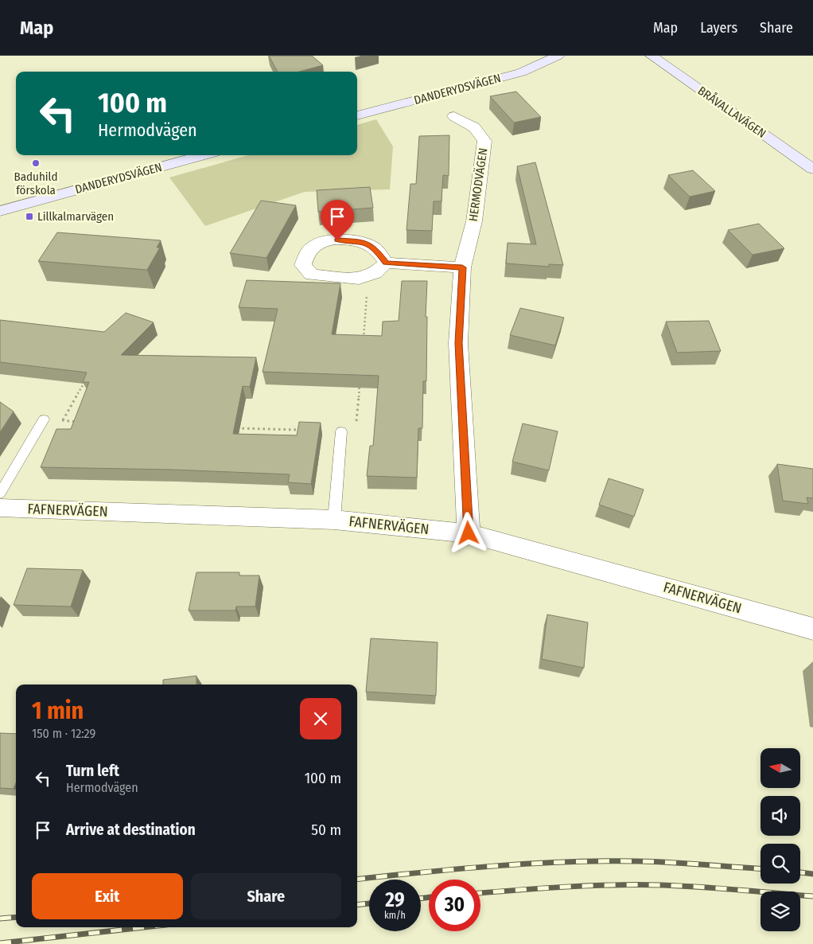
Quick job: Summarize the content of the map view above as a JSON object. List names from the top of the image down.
{
  "streets": {
    "street": [
      "DANDERYDSVÄGEN",
      "BRÅVALLAVÄGEN",
      "HERMODVÄGEN",
      "FAFNERVÄGEN"
    ]
  },
  "crossings": [
    ["HERMODVÄGEN", "FAFNERVÄGEN"]
  ],
  "places": {
    "other": ["Baduhild förskola"],
    "transit": ["Lillkalmarvägen"]
  },
  "north": "left",
  "page": {
    "header": "Map",
    "nav": ["Map", "Layers", "Share"],
    "turn": ["100 m", "Hermodvägen"],
    "heading": ["1 min", "150 m · 12:29"],
    "list": [
      {
        "name": "Turn left",
        "note": "Hermodvägen",
        "value": "100 m"
      },
      {
        "name": "Arrive at destination",
        "value": "50 m"
      }
    ],
    "buttons": ["Exit", "Share"],
    "speed": "29 km/h",
    "limit": "30"
  }
}
